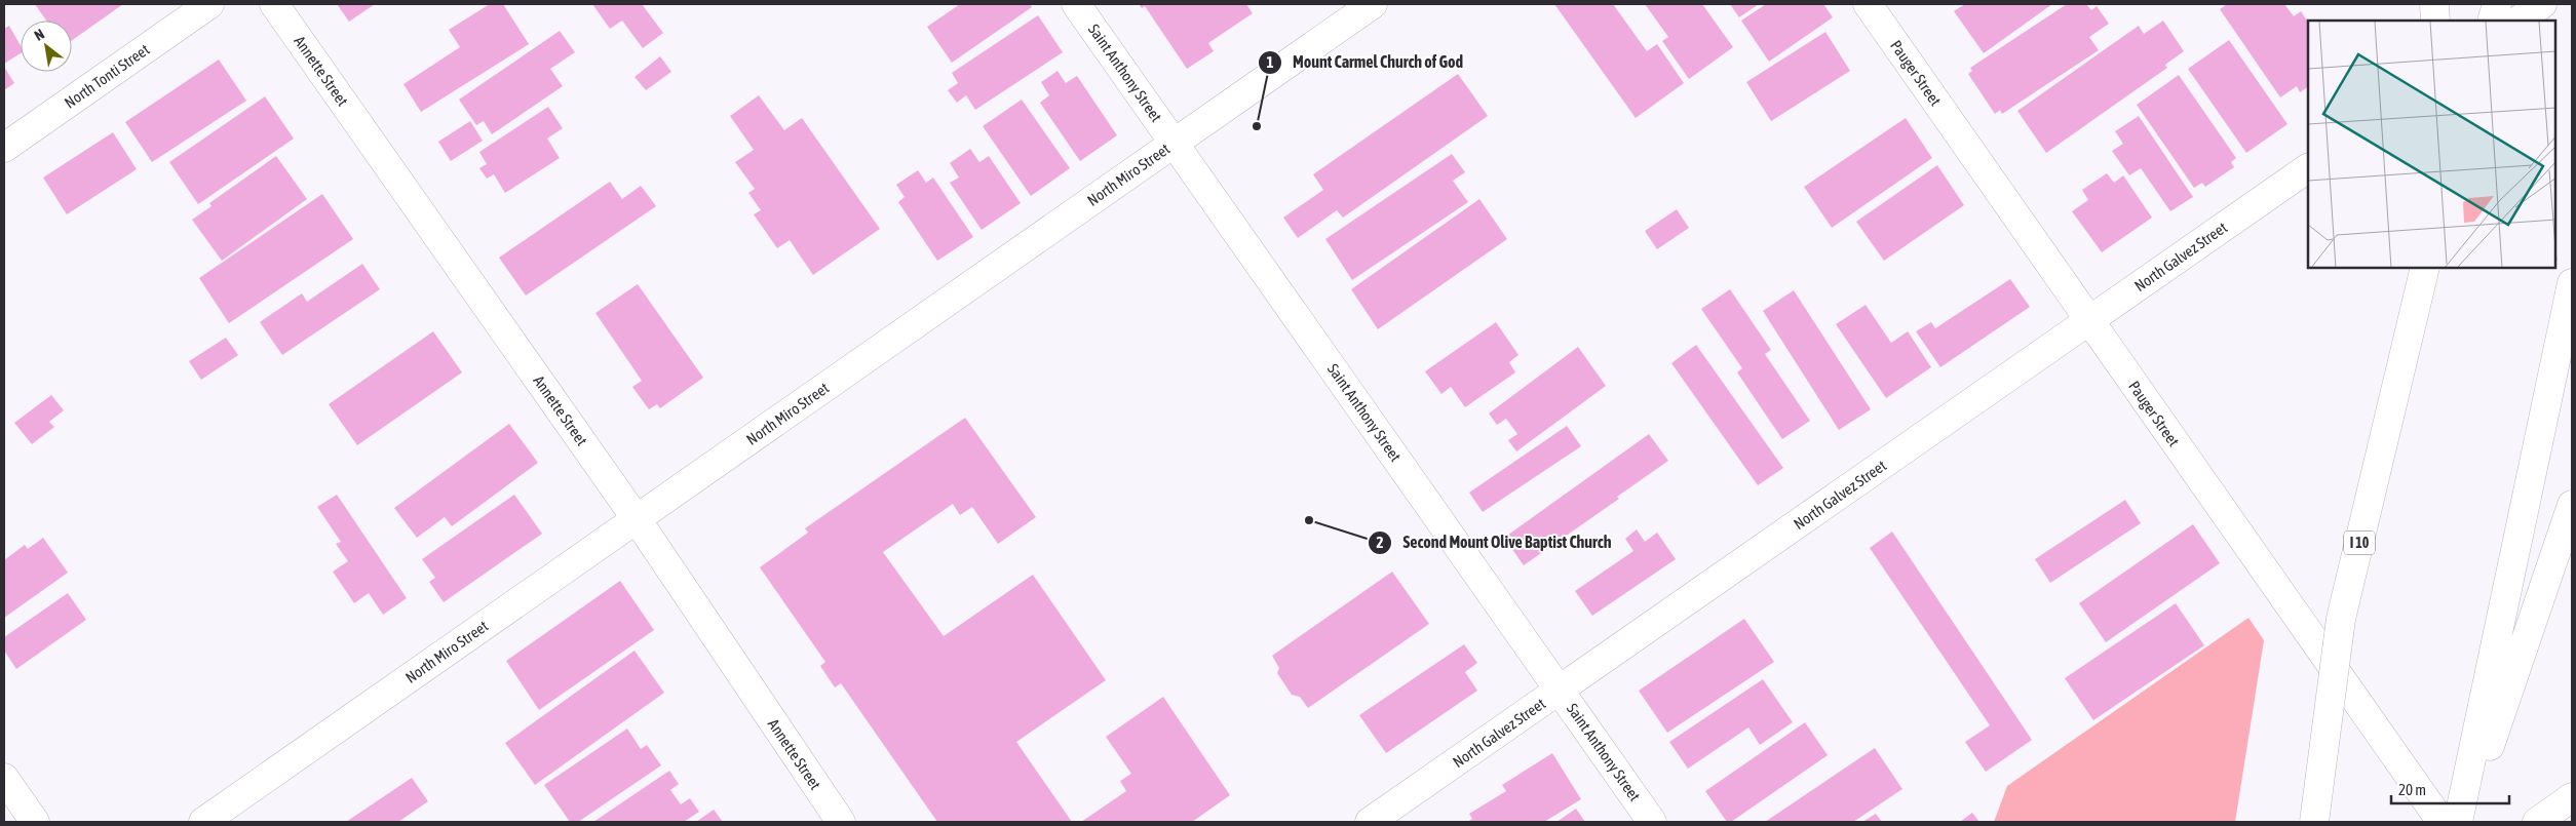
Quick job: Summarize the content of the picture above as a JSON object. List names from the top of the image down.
{
  "streets": {
    "main road": [
      "Annette Street",
      "Saint Anthony Street",
      "Pauger Street",
      "North Tonti Street",
      "North Miro Street",
      "North Galvez Street",
      "I 10"
    ]
  },
  "crossings": [
    ["Annette Street", "North Miro Street"],
    ["Saint Anthony Street", "North Miro Street"],
    ["Saint Anthony Street", "North Galvez Street"],
    ["Pauger Street", "North Galvez Street"]
  ],
  "places": ["Mount Carmel Church of God", "Second Mount Olive Baptist Church"],
  "scale_bar": "20 m",
  "north": "top left"
}
